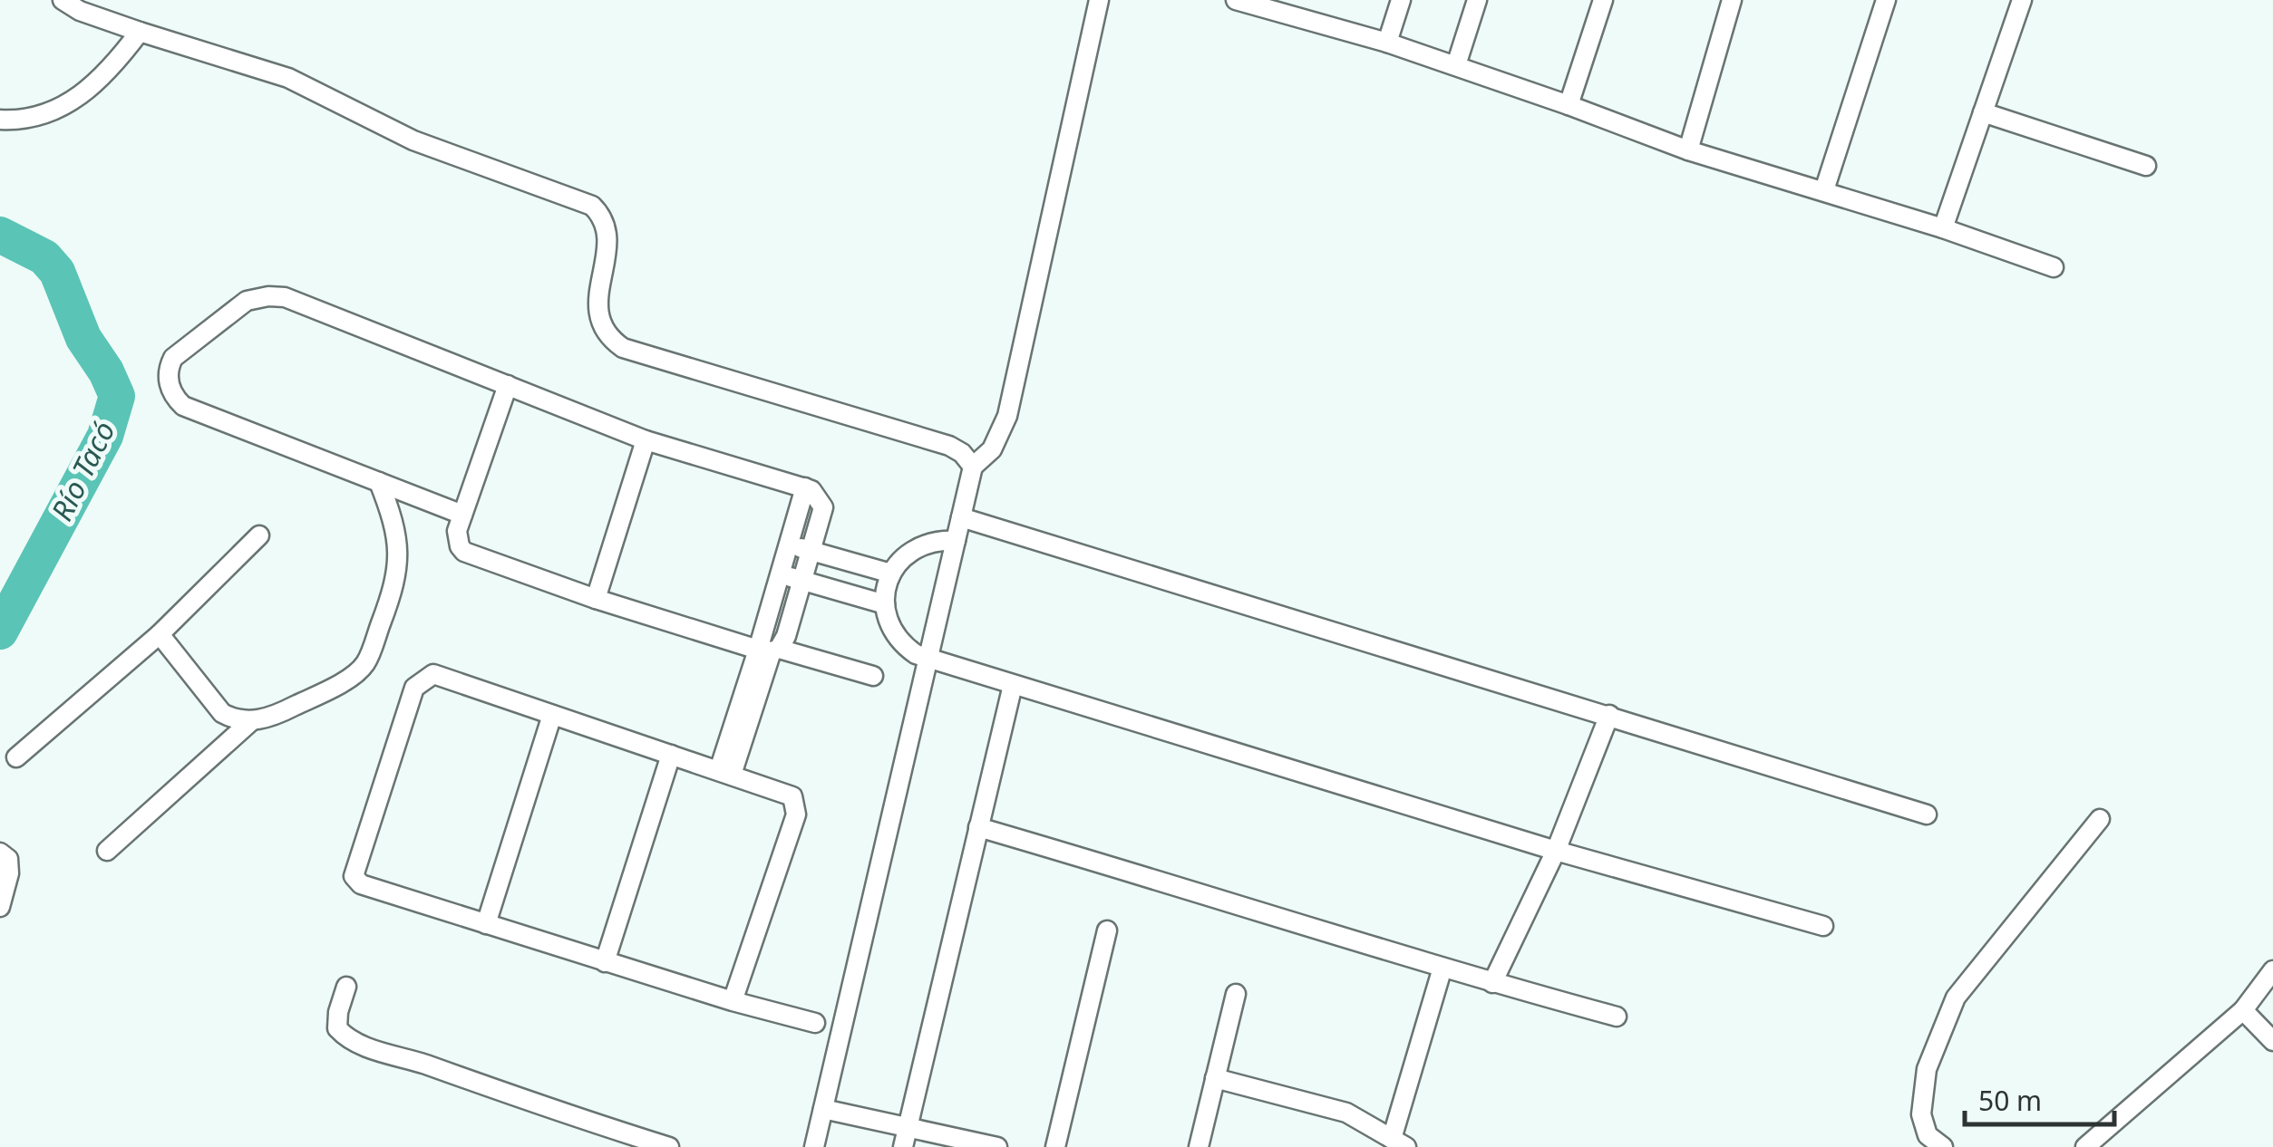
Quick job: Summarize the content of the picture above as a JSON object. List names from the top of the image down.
{
  "water": ["Río Tacó"],
  "scale_bar": "50 m"
}
